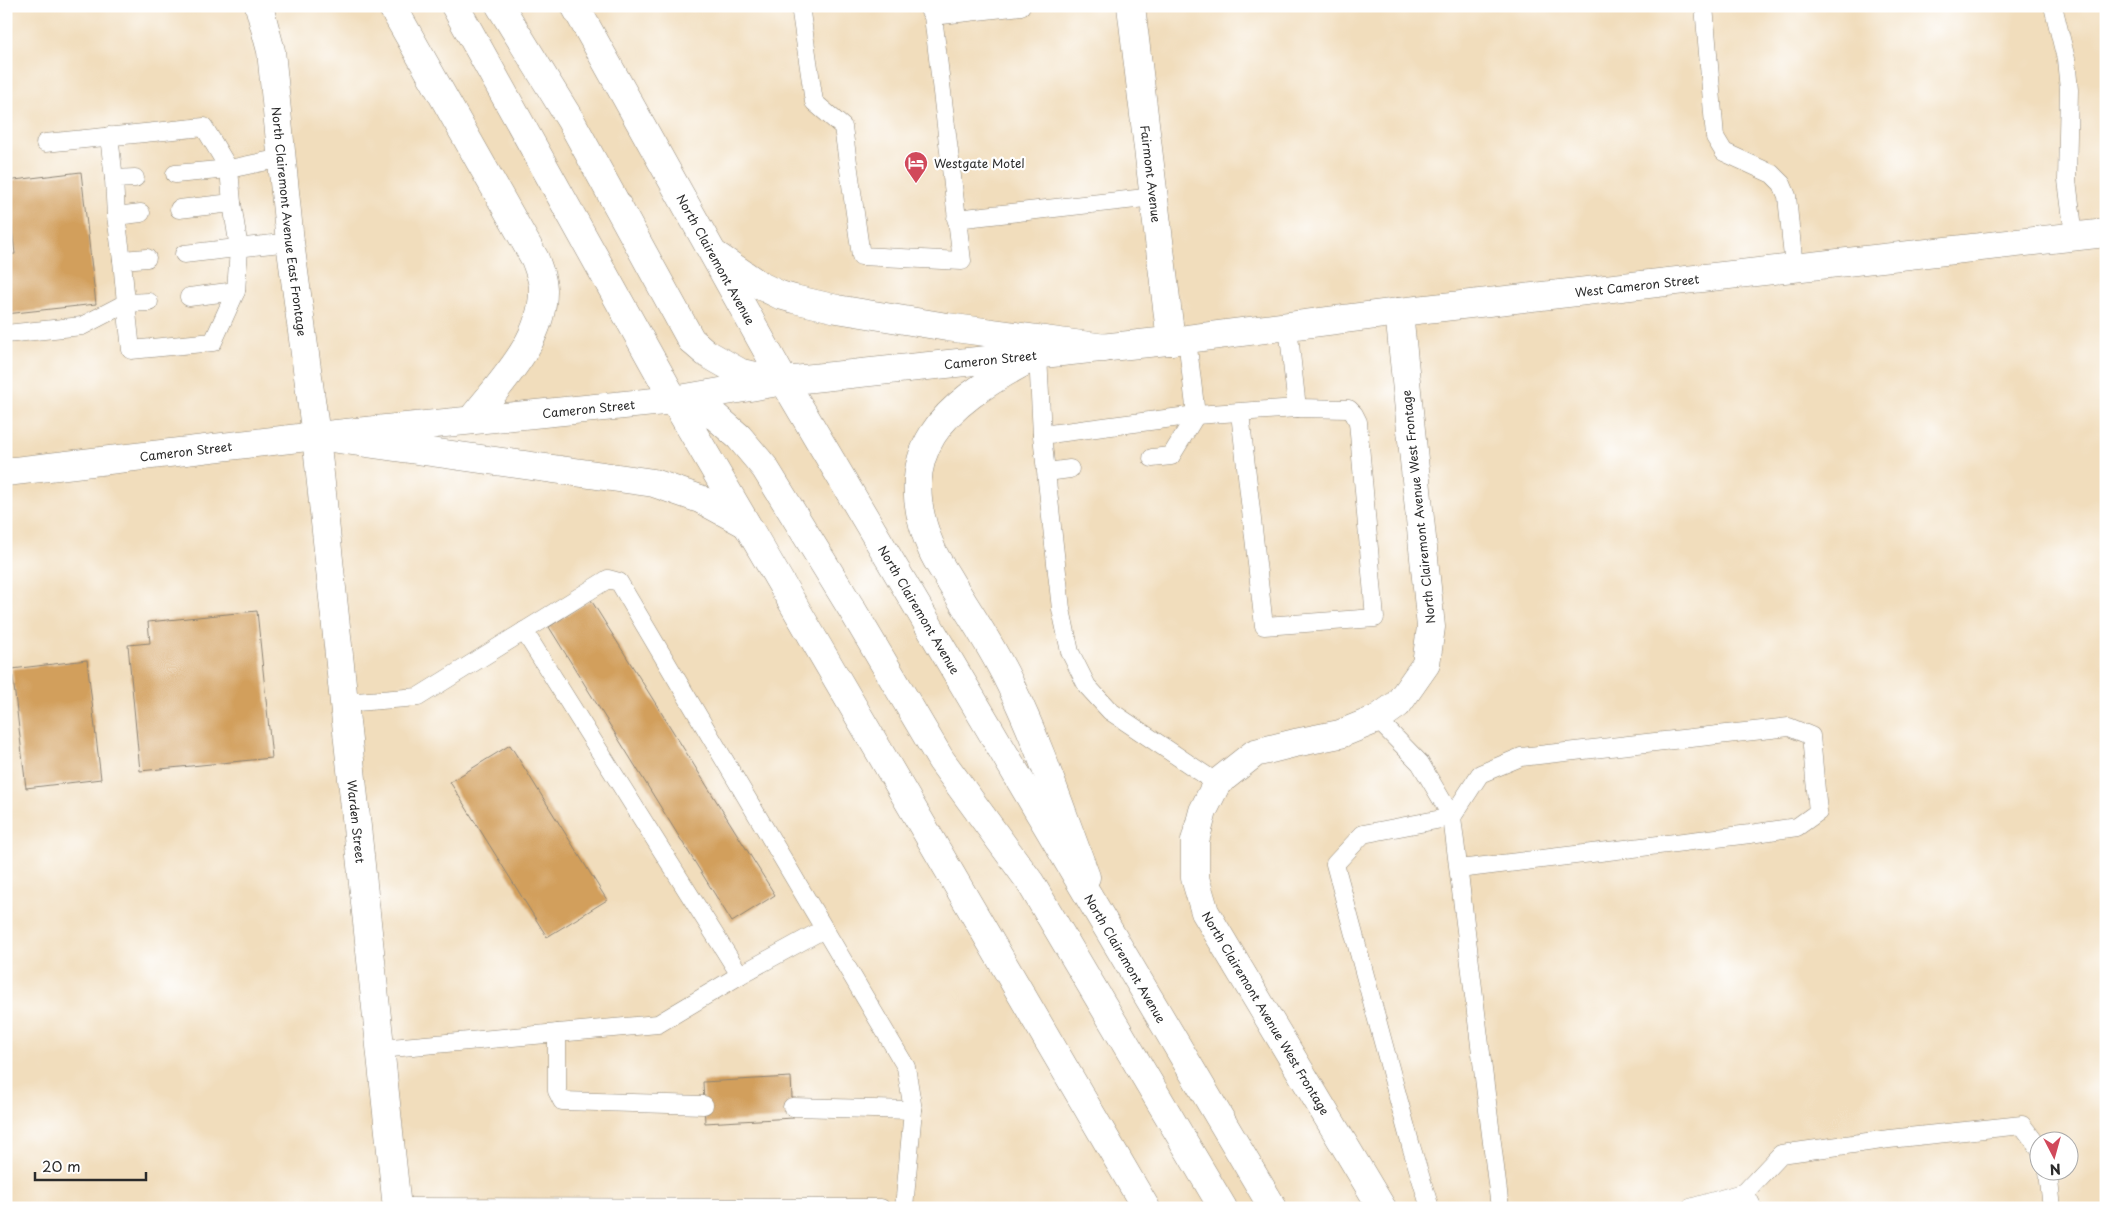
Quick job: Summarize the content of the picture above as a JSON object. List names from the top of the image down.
{
  "streets": {
    "main road": [
      "Fairmont Avenue",
      "North Clairemont Avenue East Frontage",
      "North Clairemont Avenue",
      "West Cameron Street",
      "Cameron Street",
      "North Clairemont Avenue West Frontage",
      "Warden Street"
    ]
  },
  "crossings": [
    ["Fairmont Avenue", "West Cameron Street"],
    ["Fairmont Avenue", "Cameron Street"],
    ["North Clairemont Avenue East Frontage", "Cameron Street"],
    ["North Clairemont Avenue East Frontage", "Warden Street"],
    ["North Clairemont Avenue", "Cameron Street"],
    ["West Cameron Street", "Cameron Street"],
    ["West Cameron Street", "North Clairemont Avenue West Frontage"],
    ["Cameron Street", "Warden Street"]
  ],
  "places": {
    "hotel": ["Westgate Motel"]
  },
  "scale_bar": "20 m",
  "north": "bottom"
}
